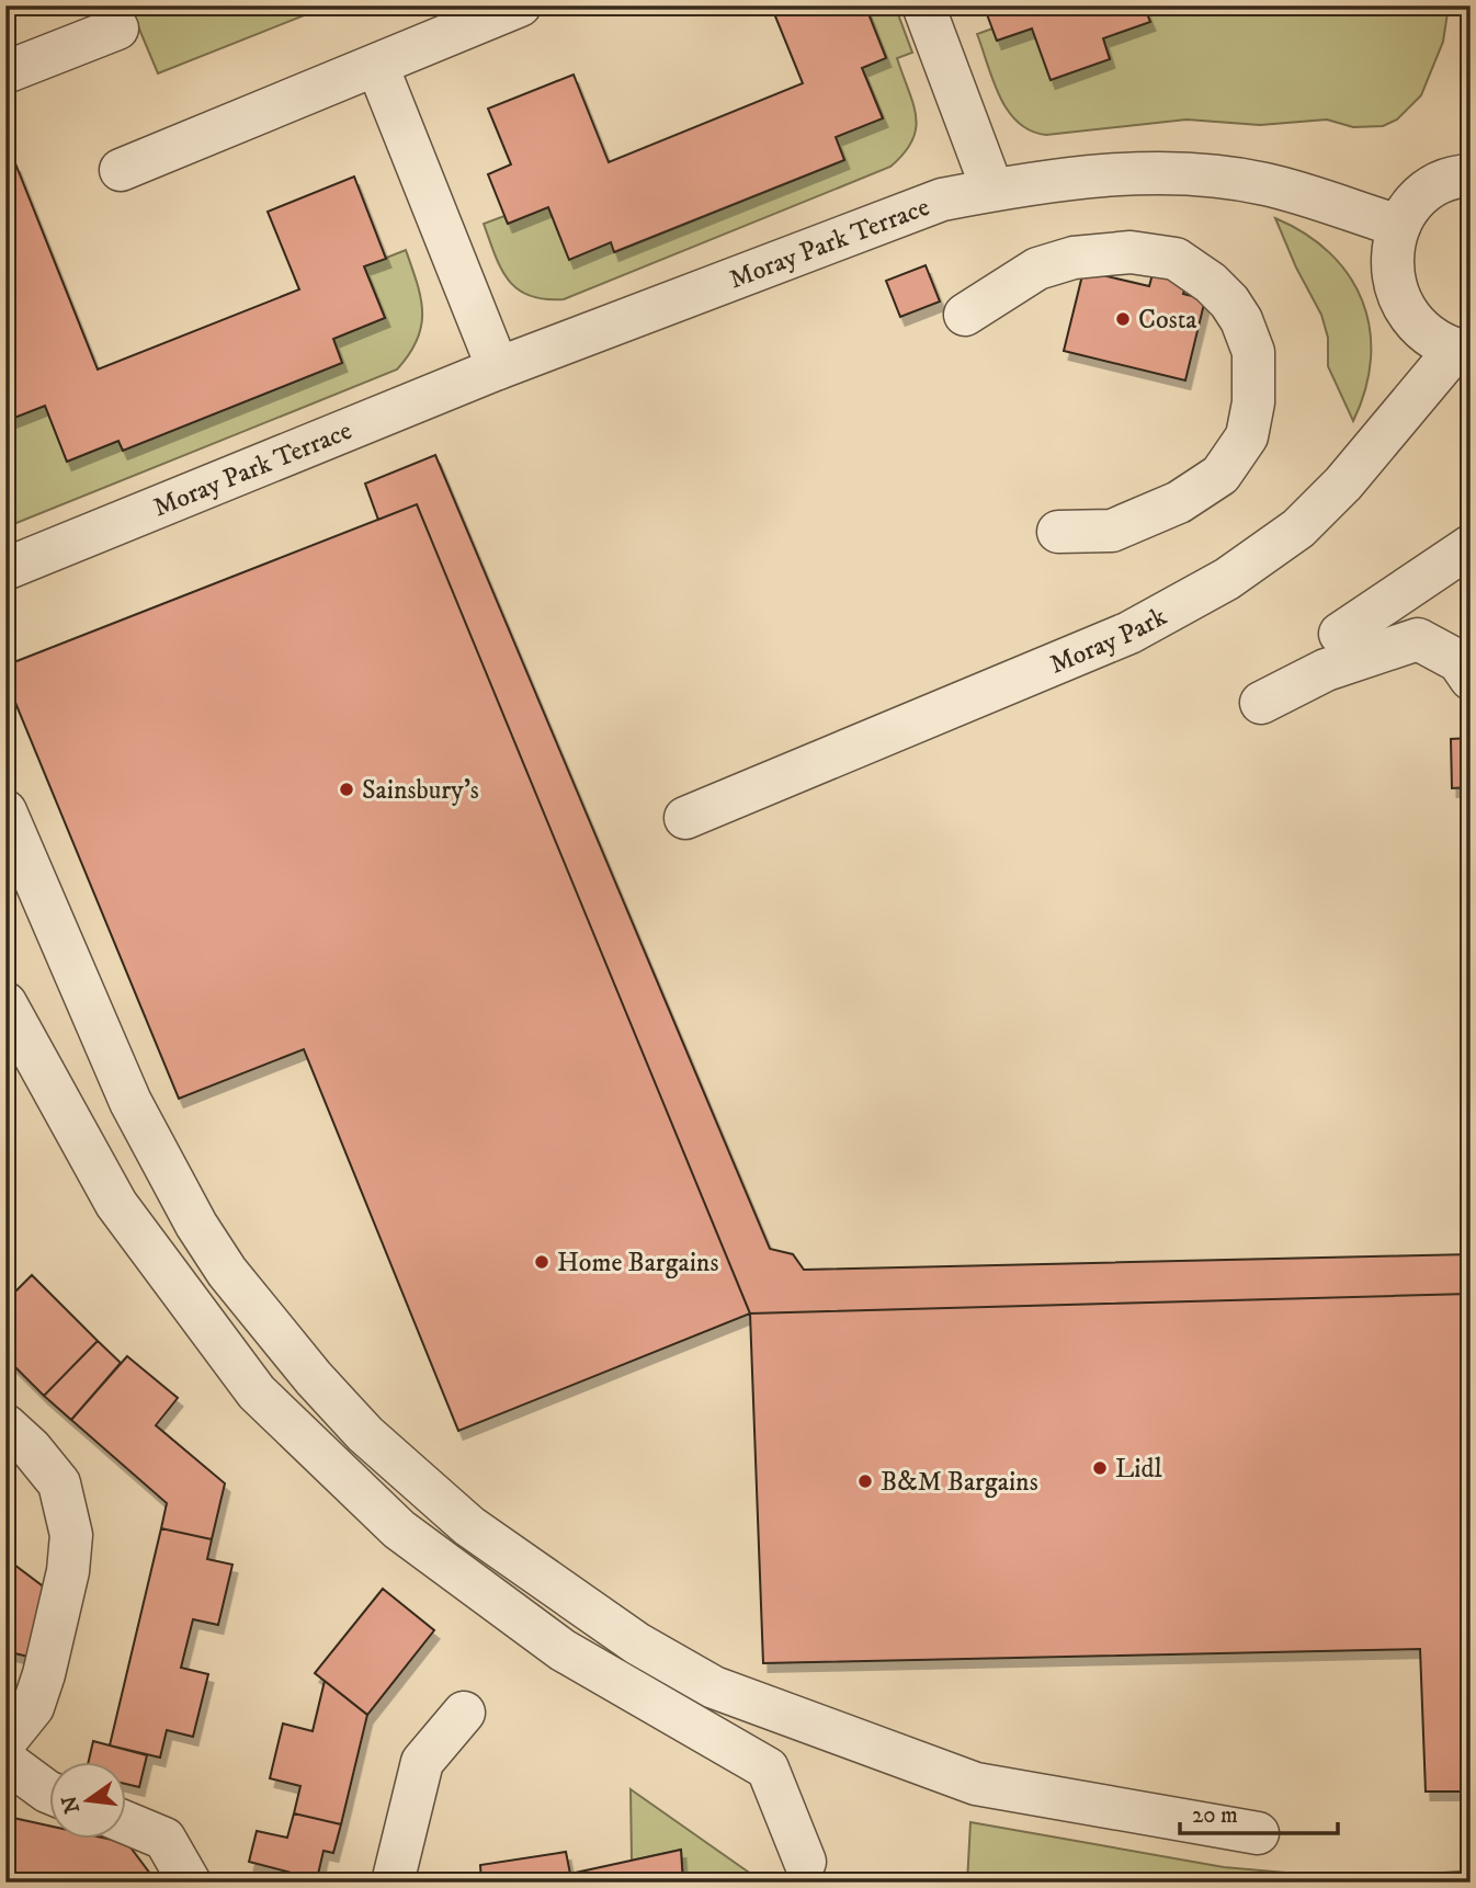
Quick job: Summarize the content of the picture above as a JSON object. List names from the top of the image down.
{
  "streets": {
    "street": ["Moray Park Terrace", "Moray Park"]
  },
  "places": [
    "Costa",
    "Sainsbury's",
    "Home Bargains",
    "Lidl",
    "B&M Bargains"
  ],
  "scale_bar": "20 m",
  "north": "left"
}
